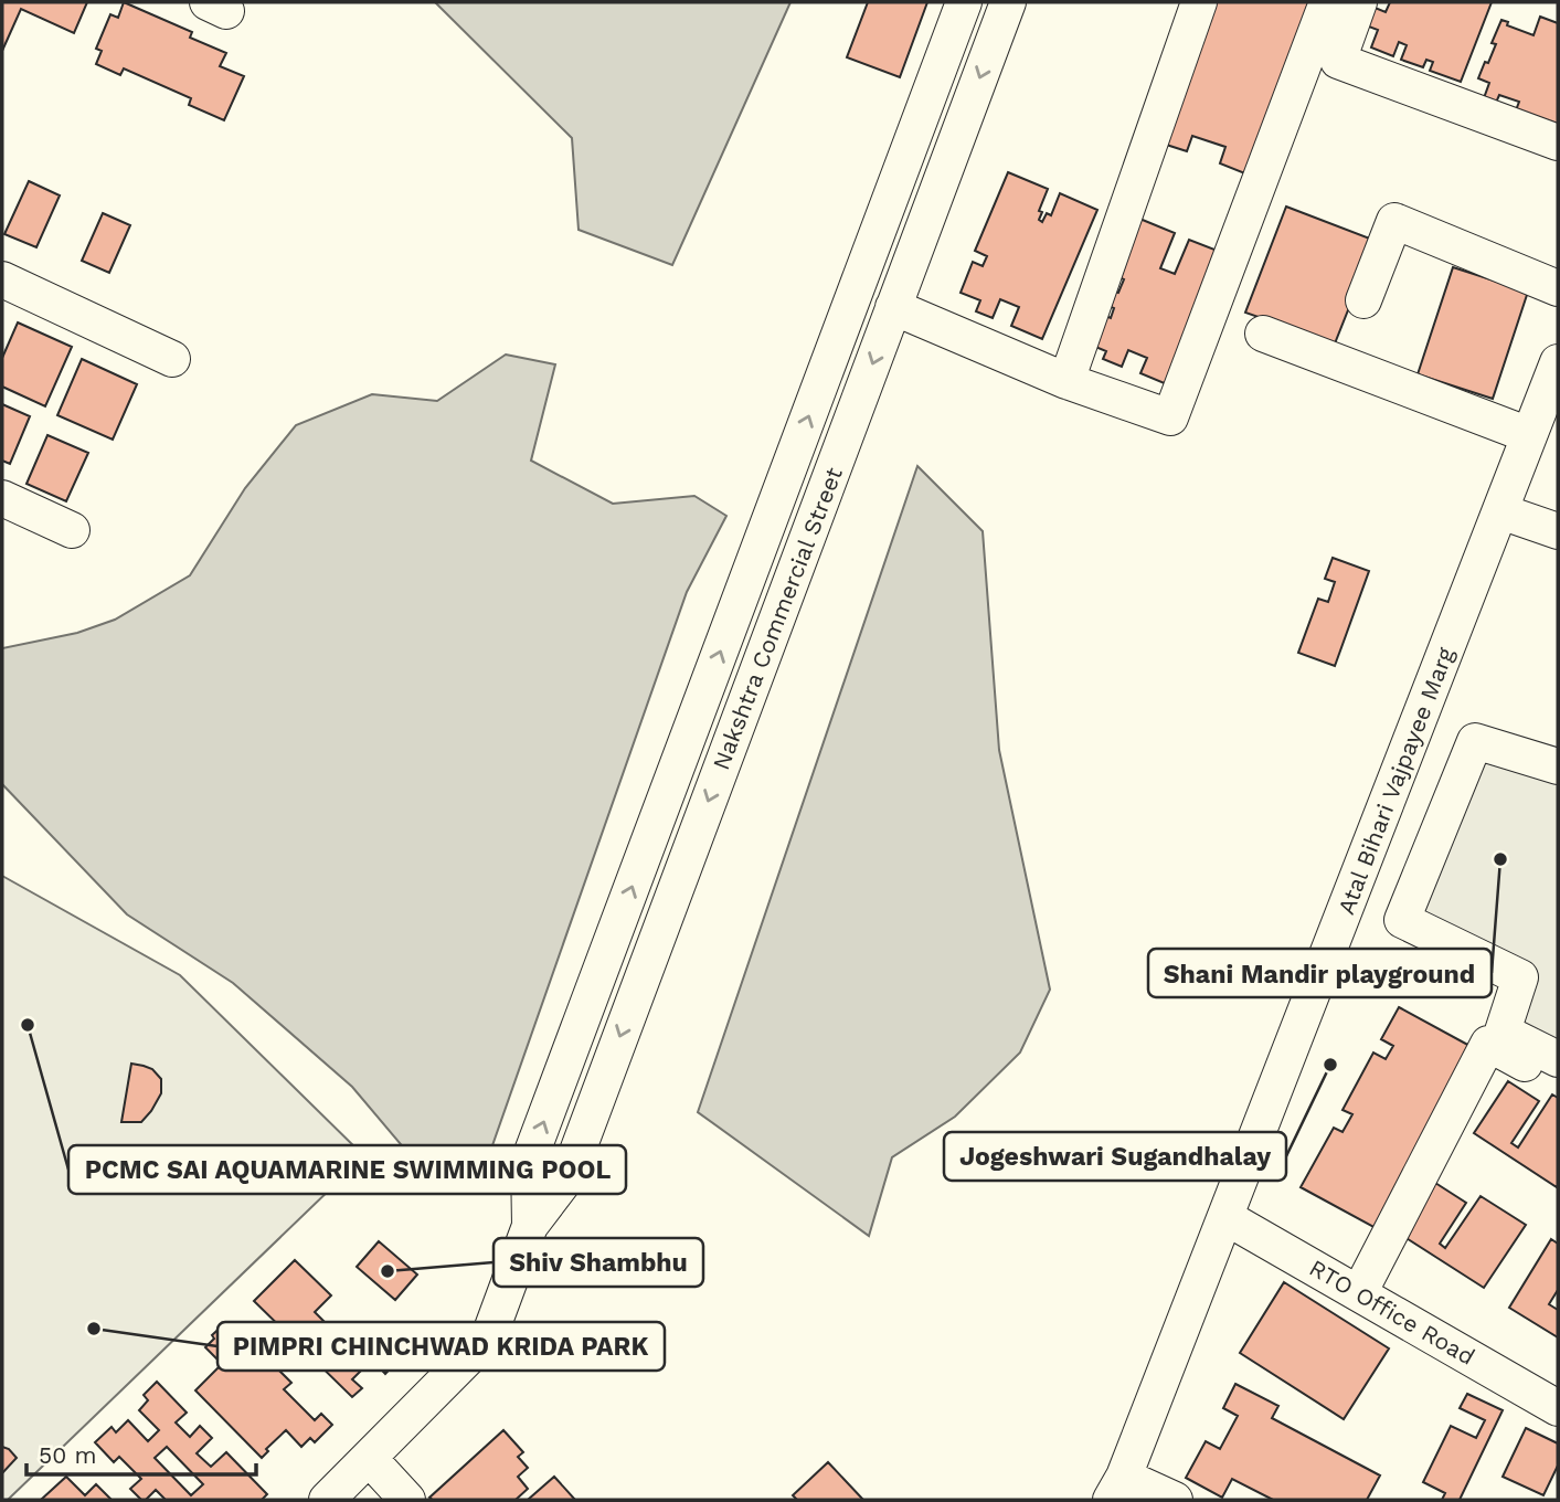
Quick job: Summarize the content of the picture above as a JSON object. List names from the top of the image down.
{
  "streets": {
    "street": ["Nakshtra Commercial Street", "Atal Bihari Vajpayee Marg", "RTO Office Road"]
  },
  "crossings": [
    ["Atal Bihari Vajpayee Marg", "RTO Office Road"]
  ],
  "places": [
    "Shani Mandir playground",
    "PCMC SAI AQUAMARINE SWIMMING POOL",
    "Jogeshwari Sugandhalay",
    "Shiv Shambhu",
    "PIMPRI CHINCHWAD KRIDA PARK"
  ],
  "scale_bar": "50 m"
}
